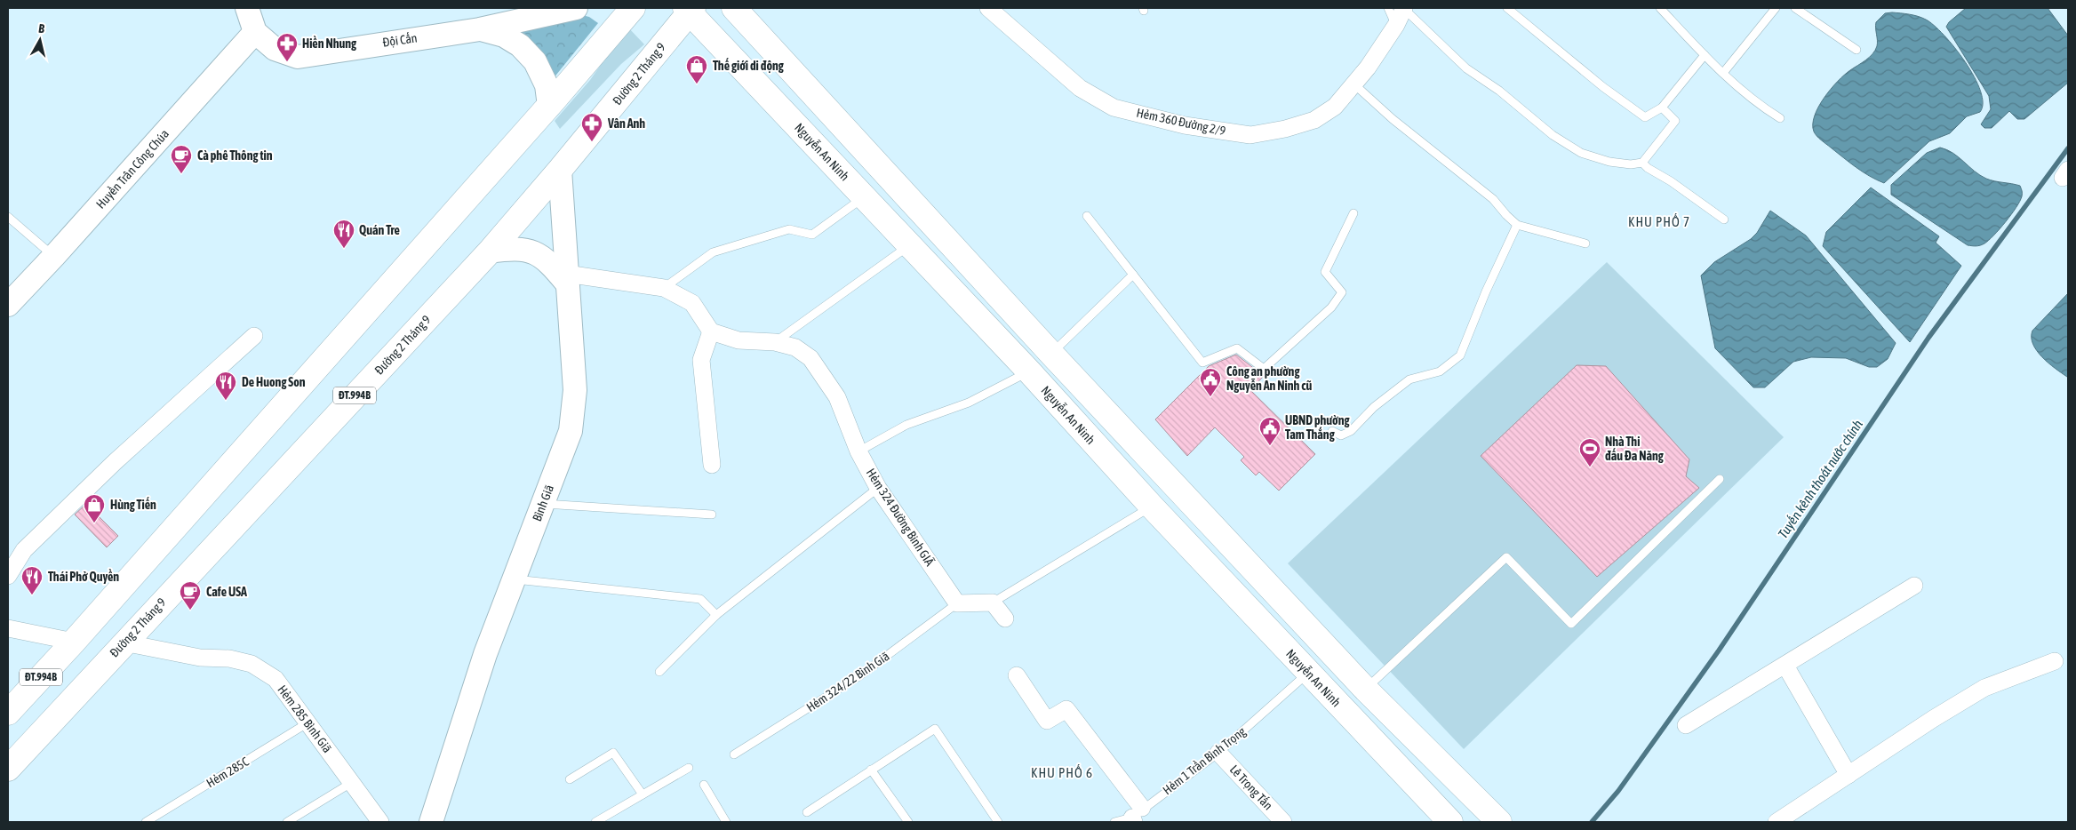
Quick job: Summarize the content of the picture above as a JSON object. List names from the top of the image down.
{
  "streets": {
    "main road": ["Đường 2 Tháng 9", "Nguyễn An Ninh", "ĐT.994B"],
    "street": [
      "Đội Cấn",
      "Hẻm 360 Đường 2/9",
      "Huyền Trân Công Chúa",
      "Bình Giã",
      "Hẻm 324 Đường Binh GIÃ",
      "Hẻm 285 Bình Giã",
      "Lê Trọng Tấn"
    ],
    "lane": ["Hẻm 324/22 Bình Giã", "Hẻm 1 Trần Bình Trọng", "Hẻm 285C"]
  },
  "crossings": [
    ["Đội Cấn", "Huyền Trân Công Chúa"],
    ["Đường 2 Tháng 9", "Nguyễn An Ninh"],
    ["Đường 2 Tháng 9", "Bình Giã"],
    ["Đường 2 Tháng 9", "Hẻm 285 Bình Giã"],
    ["Nguyễn An Ninh", "Hẻm 1 Trần Bình Trọng"],
    ["Hẻm 324 Đường Binh GIÃ", "Hẻm 324/22 Bình Giã"],
    ["Hẻm 285 Bình Giã", "Hẻm 285C"],
    ["Hẻm 1 Trần Bình Trọng", "Lê Trọng Tấn"]
  ],
  "districts": ["KHU PHỐ 7", "KHU PHỐ 6"],
  "water": ["Tuyến kênh thoát nước chính"],
  "places": {
    "pharmacy": ["Hiền Nhung", "Vân Anh"],
    "shop": ["Thế giới di động", "Hùng Tiến"],
    "cafe": ["Cà phê Thông tin", "Cafe USA"],
    "restaurant": ["Quán Tre", "De Huong Son", "Thái Phở Quyền"],
    "public building": ["Công an phường Nguyễn An Ninh cũ", "UBND phường Tam Thắng"],
    "sports": ["Nhà Thi đấu Đa Năng"]
  },
  "north": "top"
}
